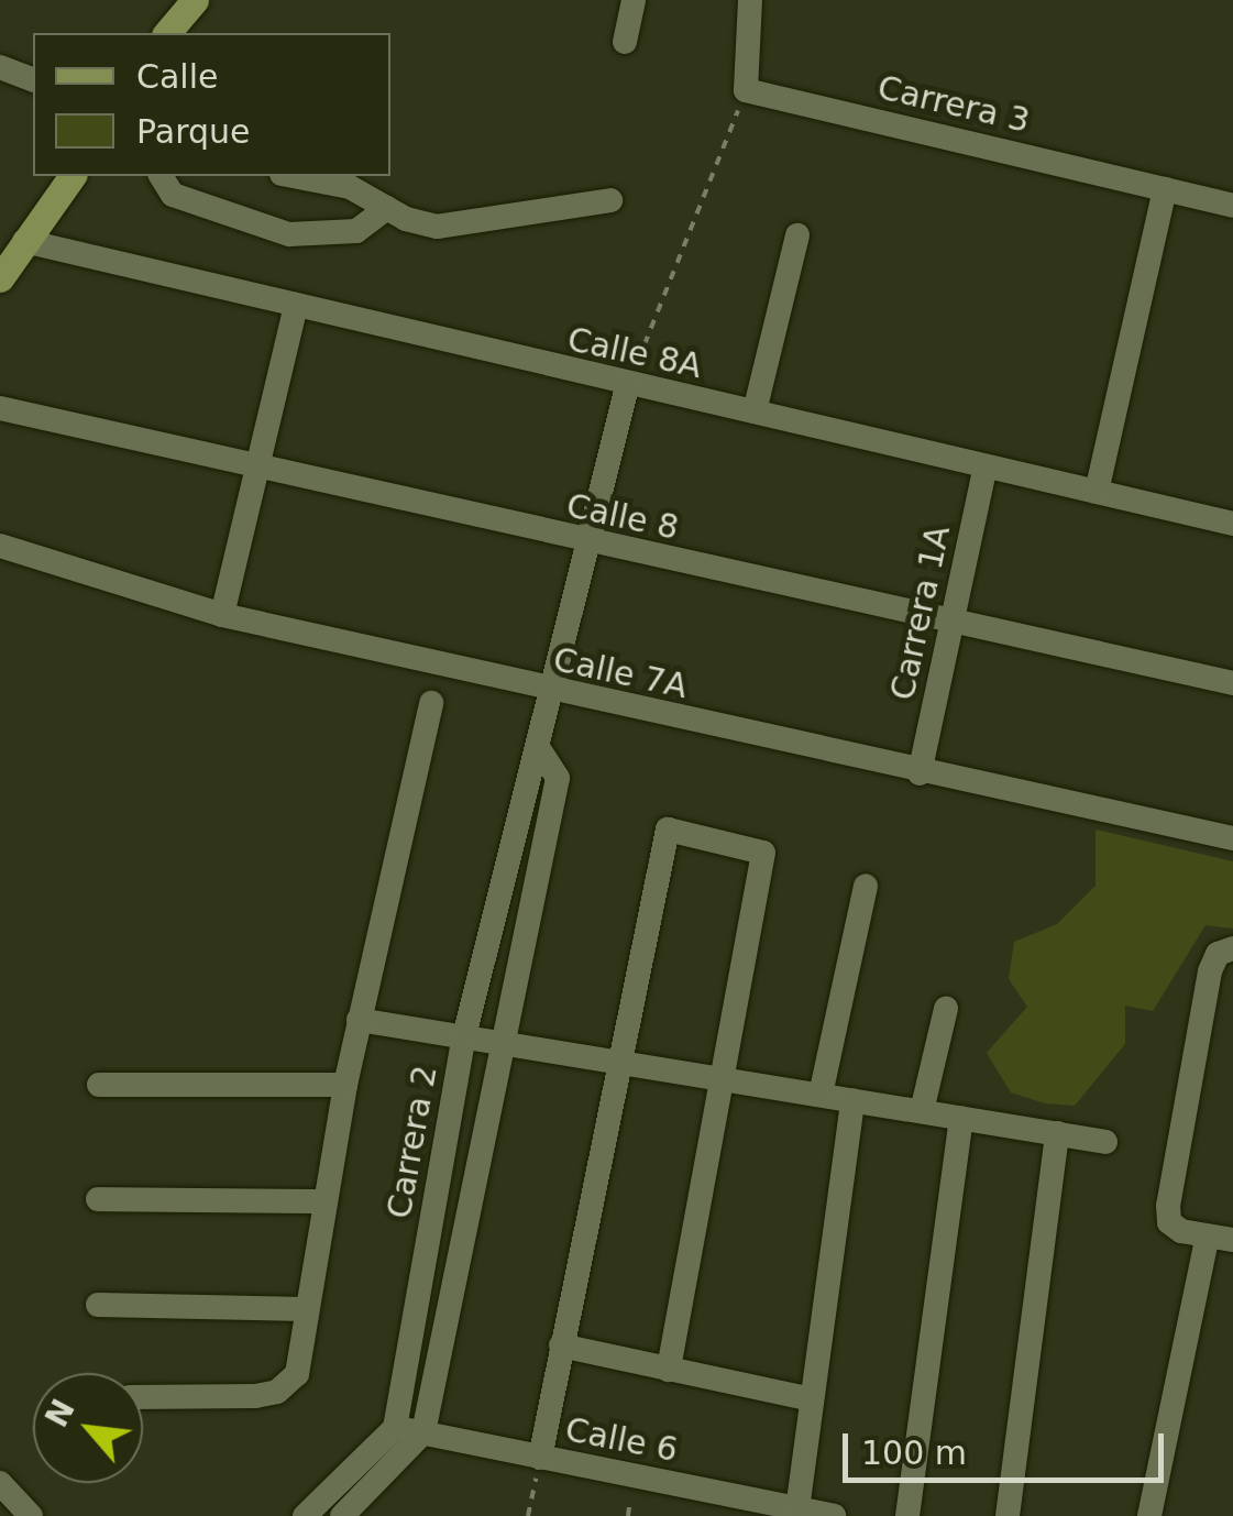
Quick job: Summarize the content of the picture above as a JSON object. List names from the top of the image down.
{
  "streets": {
    "street": [
      "Carrera 3",
      "Calle 8A",
      "Calle 8",
      "Carrera 1A",
      "Calle 7A",
      "Carrera 2",
      "Calle 6"
    ]
  },
  "crossings": [
    ["Calle 8A", "Carrera 1A"],
    ["Calle 8A", "Carrera 2"],
    ["Calle 8", "Carrera 1A"],
    ["Calle 8", "Carrera 2"],
    ["Carrera 1A", "Calle 7A"],
    ["Calle 7A", "Carrera 2"],
    ["Carrera 2", "Calle 6"]
  ],
  "legend": ["Calle", "Parque"],
  "scale_bar": "100 m",
  "north": "top left"
}
